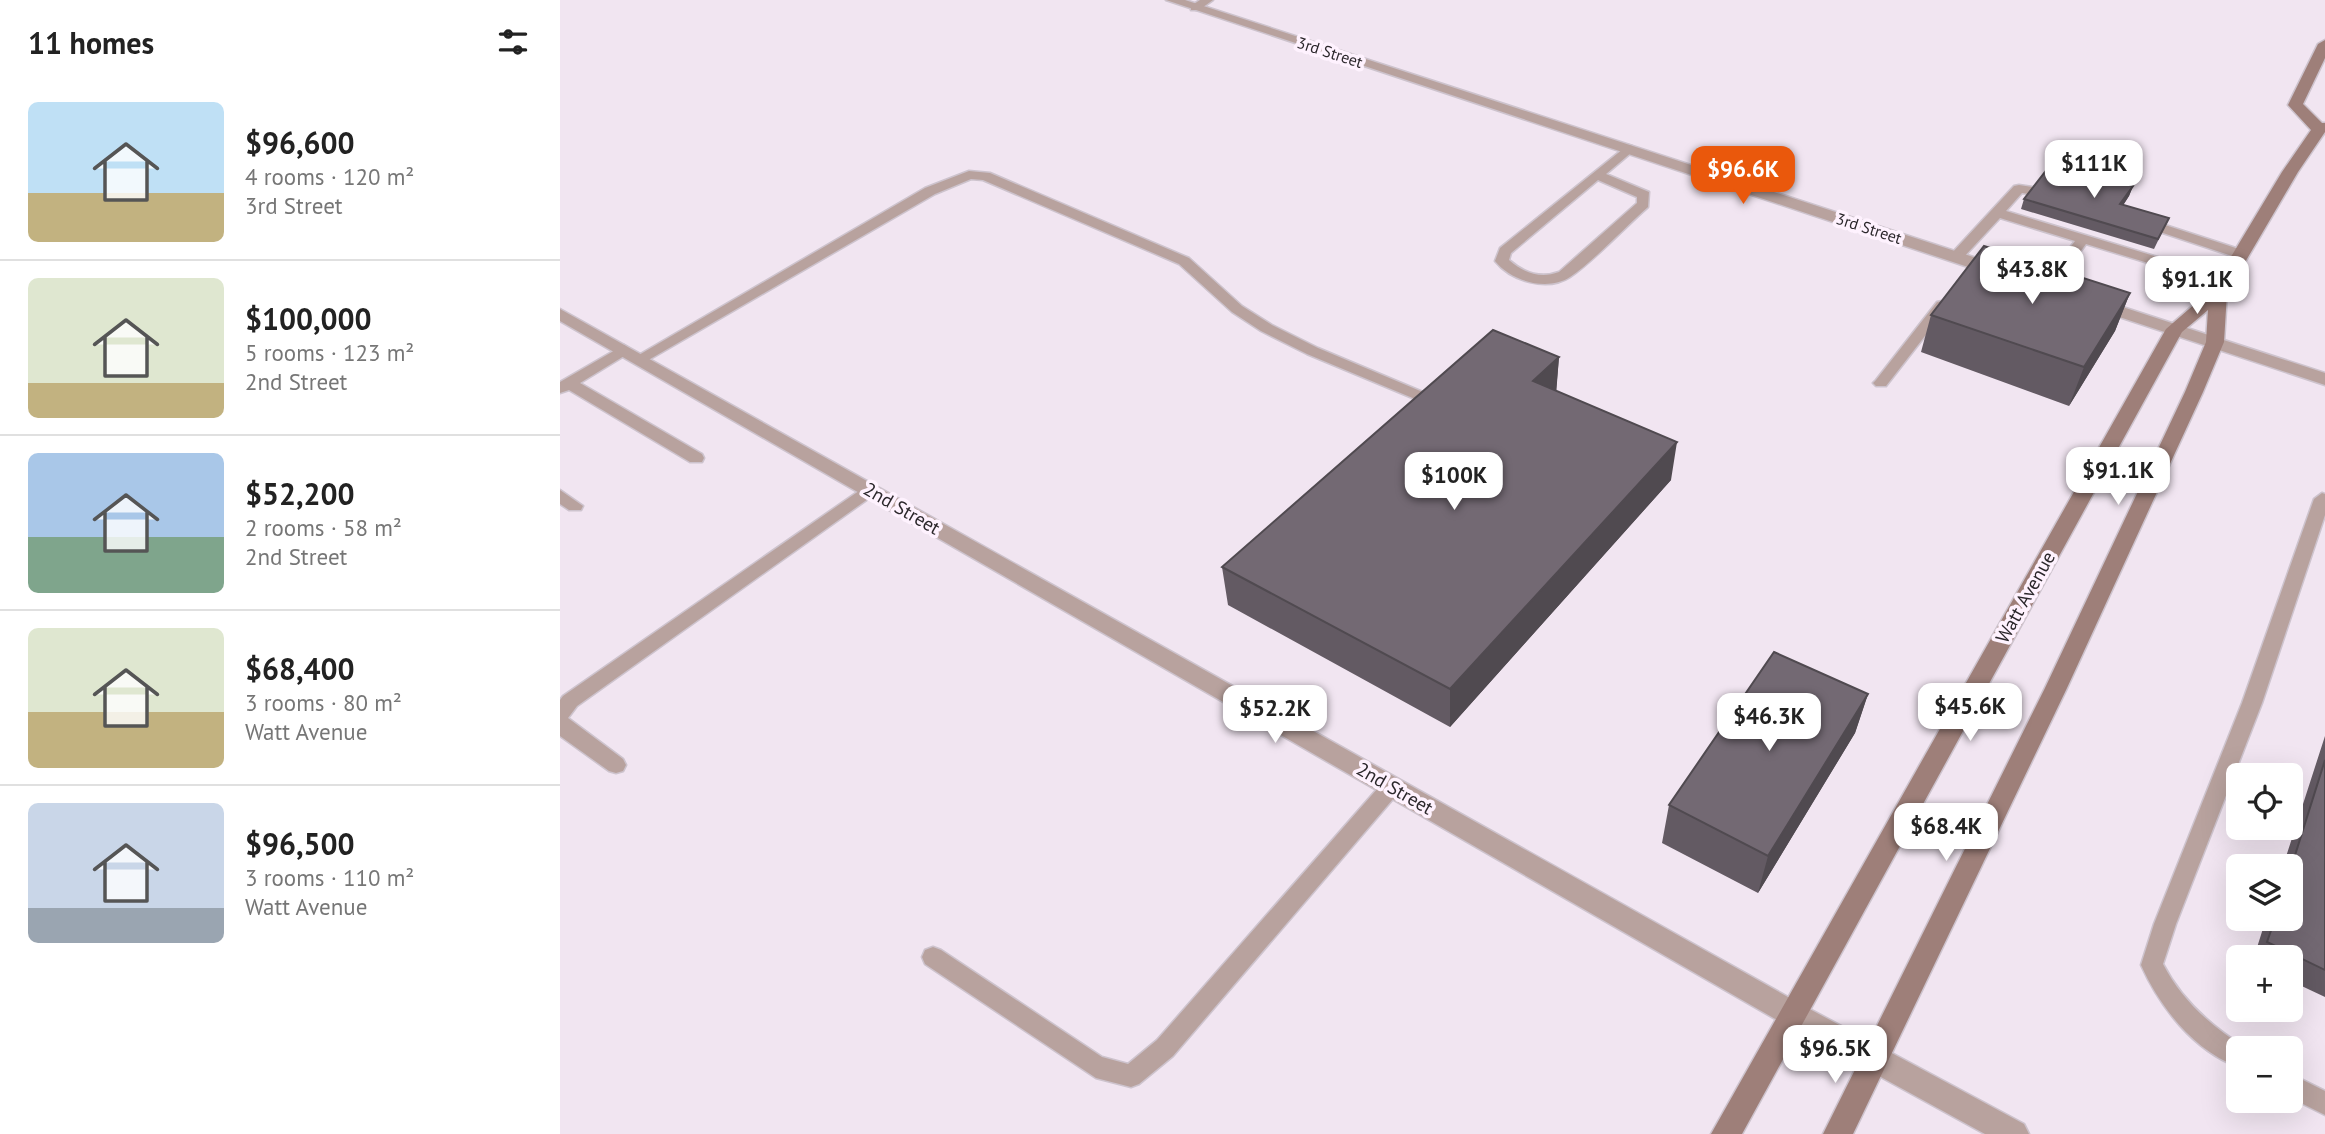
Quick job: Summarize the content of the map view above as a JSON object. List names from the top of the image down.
{
  "streets": {
    "street": ["3rd Street", "2nd Street", "Watt Avenue"]
  },
  "crossings": [
    ["2nd Street", "Watt Avenue"]
  ],
  "page": {
    "heading": "11 homes",
    "list": [
      {
        "name": "$96,600",
        "note": "4 rooms · 120 m² · 3rd Street"
      },
      {
        "name": "$100,000",
        "note": "5 rooms · 123 m² · 2nd Street"
      },
      {
        "name": "$52,200",
        "note": "2 rooms · 58 m² · 2nd Street"
      },
      {
        "name": "$68,400",
        "note": "3 rooms · 80 m² · Watt Avenue"
      },
      {
        "name": "$96,500",
        "note": "3 rooms · 110 m² · Watt Avenue"
      }
    ],
    "price": [
      "$111K",
      "$96.6K",
      "$43.8K",
      "$91.1K",
      "$91.1K",
      "$100K",
      "$45.6K",
      "$52.2K",
      "$46.3K",
      "$68.4K",
      "$96.5K"
    ],
    "map_buttons": ["+", "−"]
  }
}
